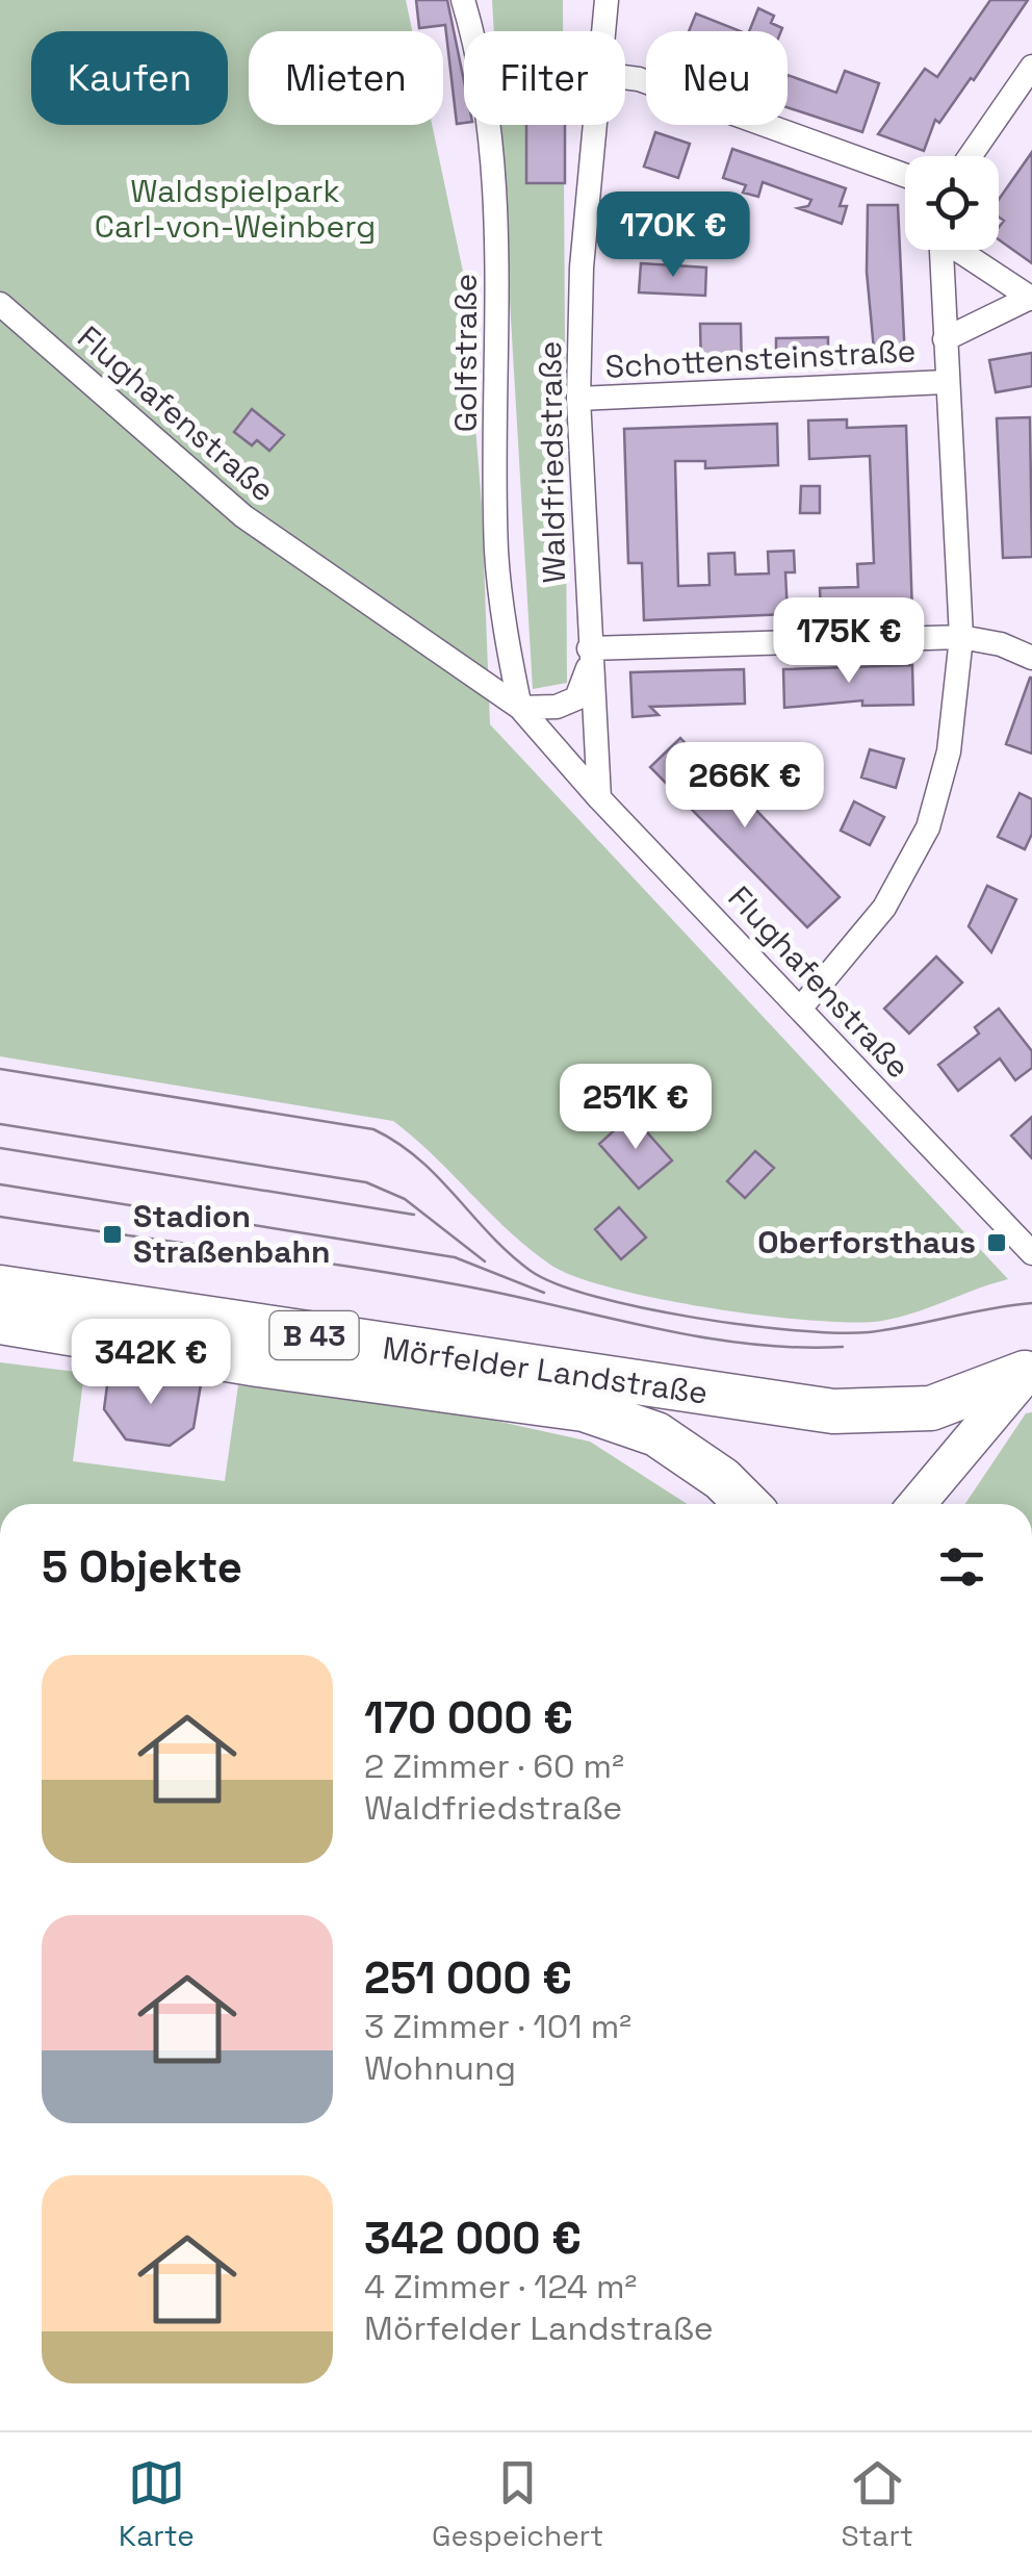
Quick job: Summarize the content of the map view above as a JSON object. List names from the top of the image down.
{
  "streets": {
    "highway": ["B 43", "Mörfelder Landstraße"],
    "street": [
      "Golfstraße",
      "Schottensteinstraße",
      "Flughafenstraße",
      "Waldfriedstraße"
    ]
  },
  "crossings": [
    ["Golfstraße", "Flughafenstraße"],
    ["Schottensteinstraße", "Waldfriedstraße"],
    ["Flughafenstraße", "Waldfriedstraße"],
    ["B 43", "Mörfelder Landstraße"]
  ],
  "parks": ["Waldspielpark Carl-von-Weinberg"],
  "places": {
    "transit": ["Stadion Straßenbahn", "Oberforsthaus"]
  },
  "page": {
    "chip": [
      "Kaufen",
      "Mieten",
      "Filter",
      "Neu"
    ],
    "price": [
      "170K €",
      "175K €",
      "266K €",
      "251K €",
      "342K €"
    ],
    "heading": "5 Objekte",
    "list": [
      {
        "name": "170 000 €",
        "note": "2 Zimmer · 60 m² · Waldfriedstraße"
      },
      {
        "name": "251 000 €",
        "note": "3 Zimmer · 101 m² · Wohnung"
      },
      {
        "name": "342 000 €",
        "note": "4 Zimmer · 124 m² · Mörfelder Landstraße"
      }
    ],
    "tabs": ["Karte", "Gespeichert", "Start"]
  }
}
